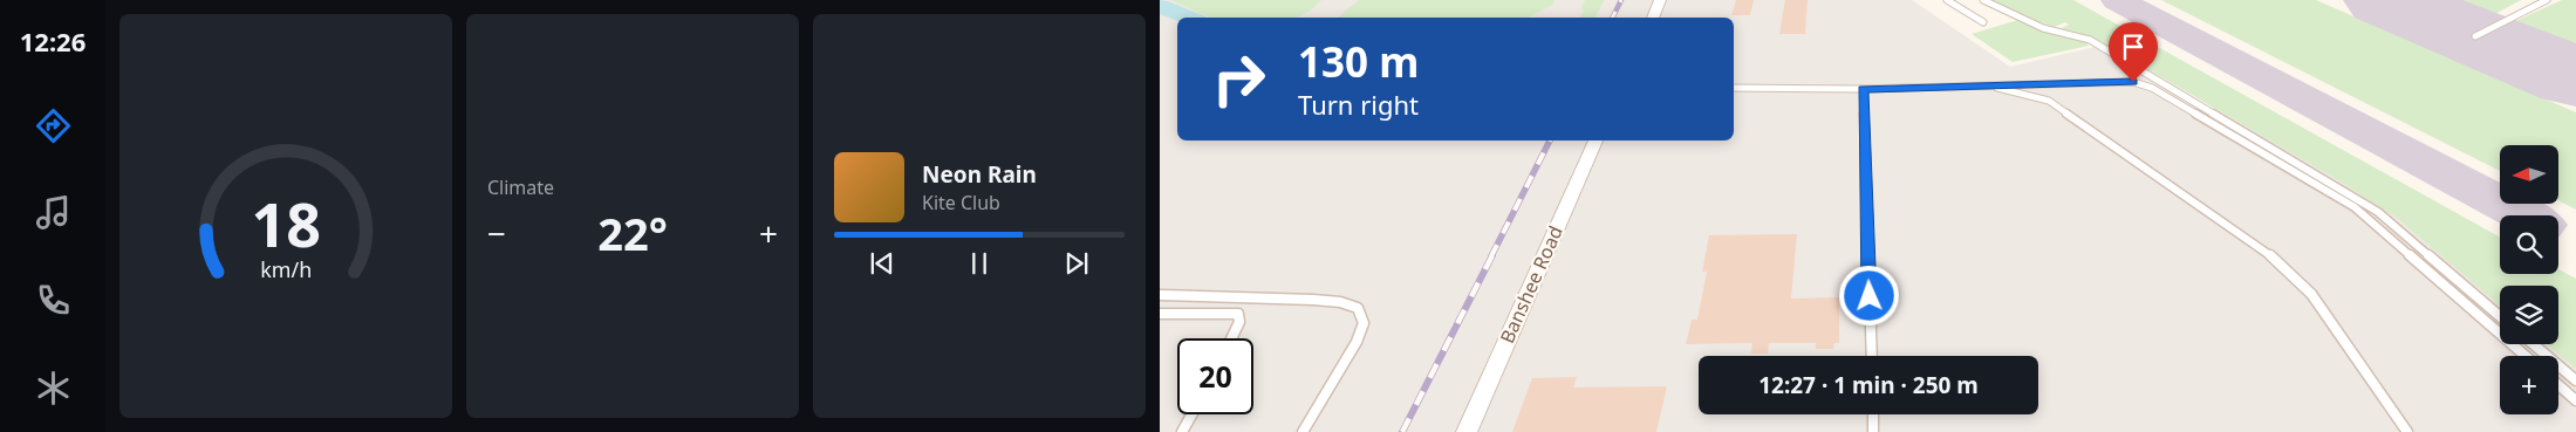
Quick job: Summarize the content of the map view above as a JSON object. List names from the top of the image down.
{
  "streets": {
    "street": ["Banshee Road"]
  },
  "north": "left",
  "page": {
    "tabs": "12:26",
    "tile": "Climate",
    "turn": ["130 m", "Turn right"],
    "map_buttons": "+",
    "song": ["Neon Rain", "Kite Club"],
    "heat": ["−", "22°", "+"],
    "limit": "20",
    "trip": "12:27 · 1 min · 250 m",
    "gauge": ["18", "km/h"]
  }
}
